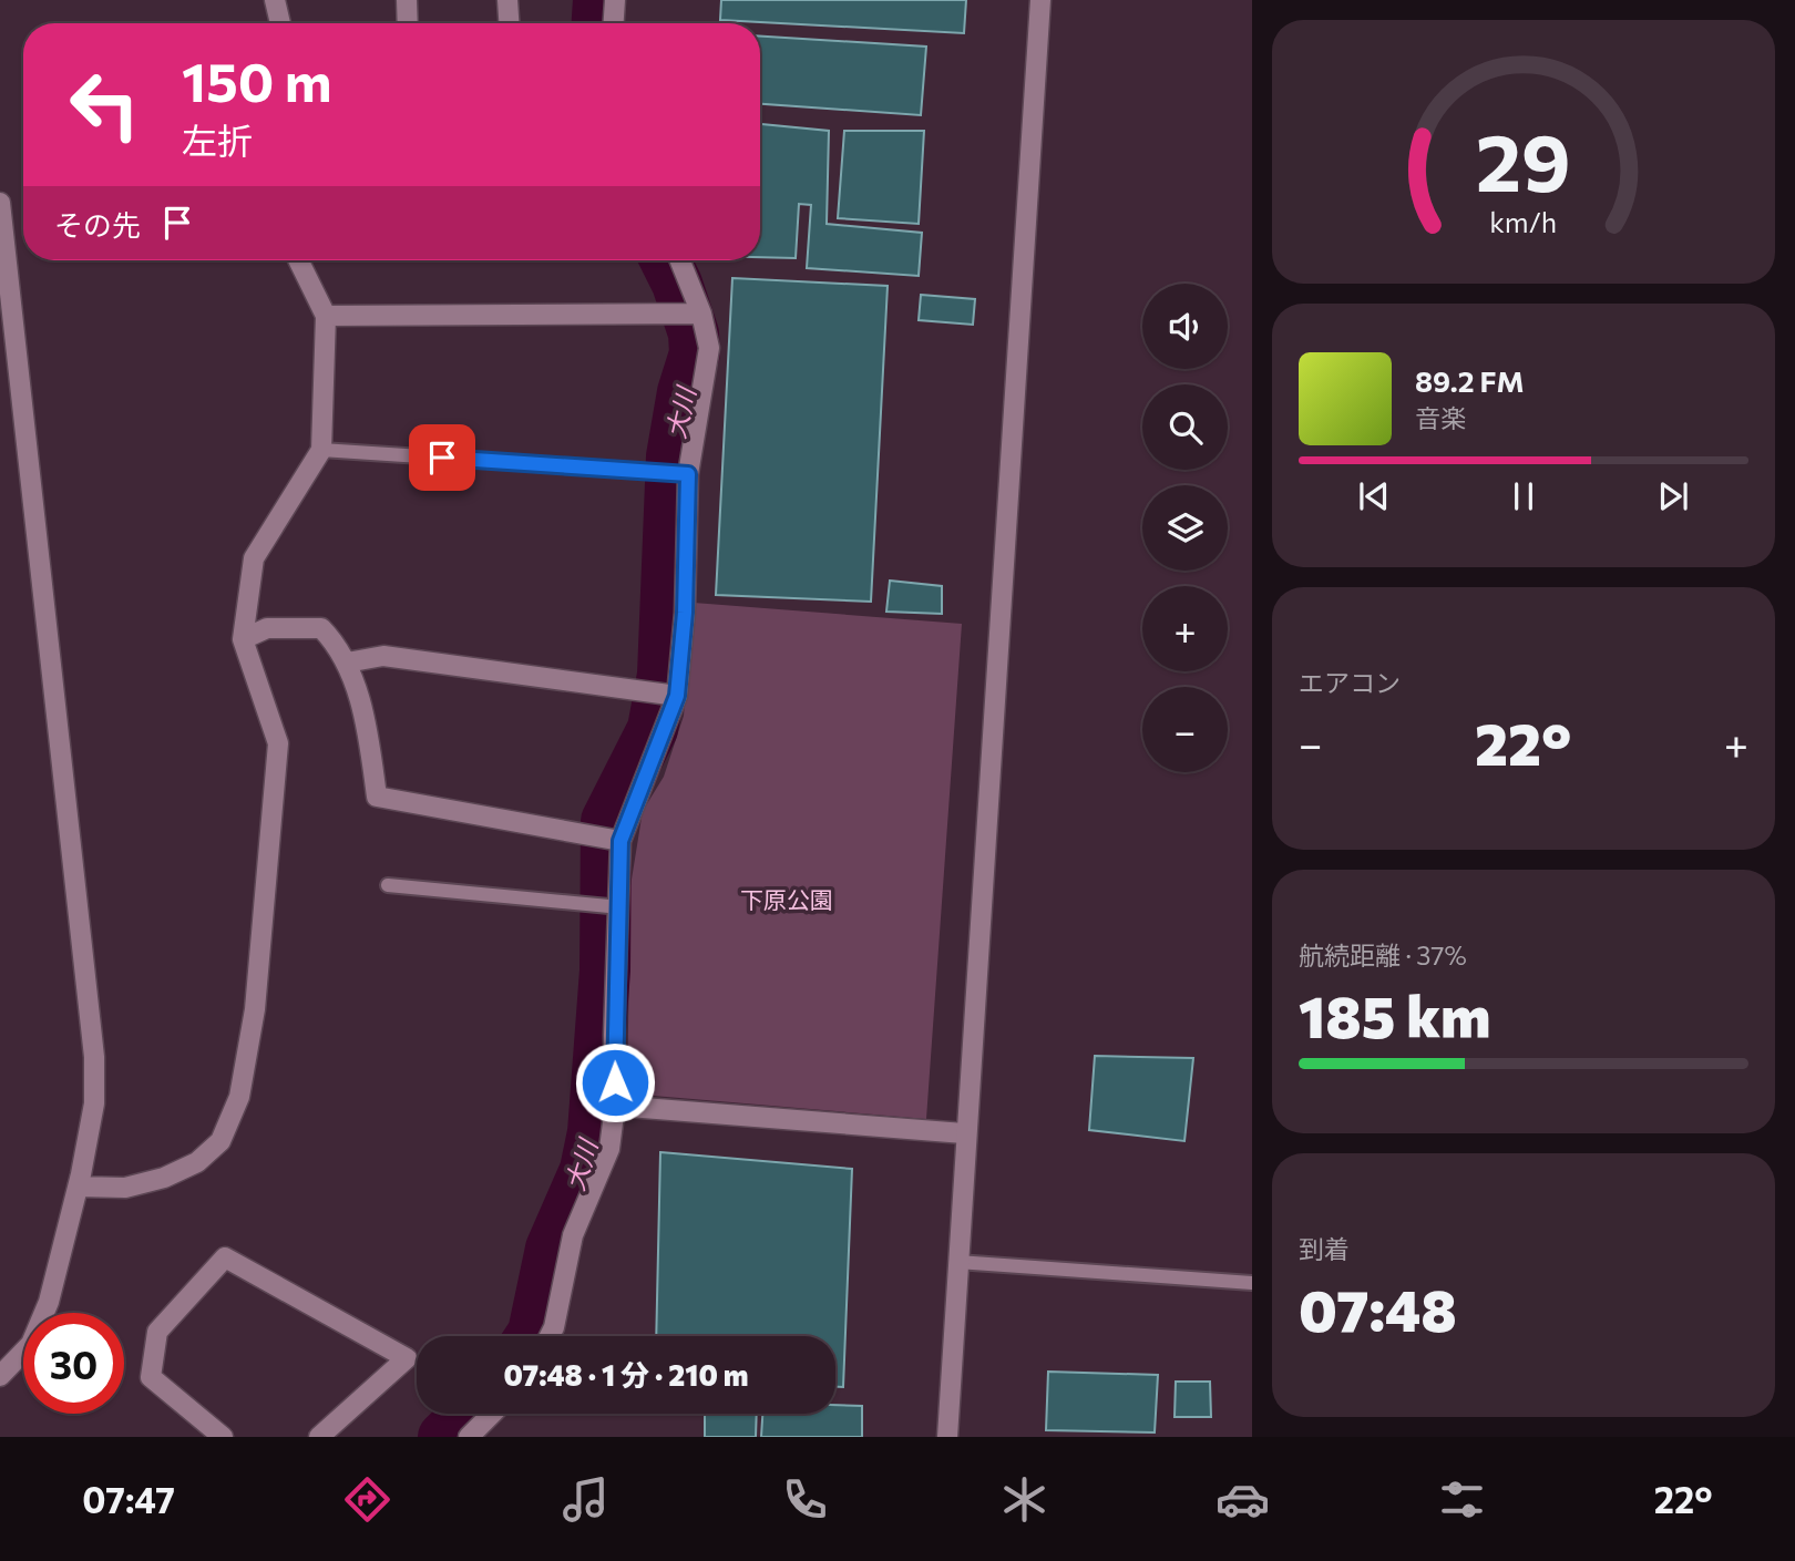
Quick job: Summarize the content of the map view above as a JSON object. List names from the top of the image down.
{
  "water": ["大川"],
  "parks": ["下原公園"],
  "page": {
    "turn": ["150 m", "左折"],
    "then": "その先",
    "map_buttons": ["+", "−"],
    "song": ["89.2 FM", "音楽"],
    "tile": [
      "エアコン",
      ["航続距離 · 37%", "185 km"],
      ["到着", "07:48"]
    ],
    "heat": ["−", "22°", "+"],
    "limit": "30",
    "trip": "07:48 · 1 分 · 210 m",
    "tabs": ["07:47", "22°"],
    "gauge": ["29", "km/h"]
  }
}
